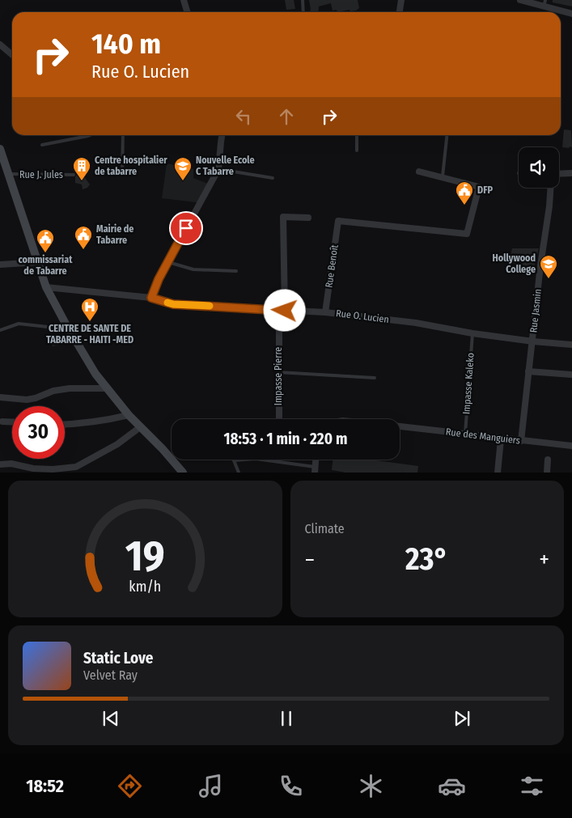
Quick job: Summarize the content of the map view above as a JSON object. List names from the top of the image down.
{
  "streets": {
    "street": [
      "Rue Benoît",
      "Rue Jasmin",
      "Rue O. Lucien",
      "Impasse Pierre",
      "Rue des Manguiers"
    ],
    "lane": ["Rue J. Jules", "Impasse Kaleko"]
  },
  "crossings": [
    ["Rue Benoît", "Rue O. Lucien"],
    ["Rue Jasmin", "Rue O. Lucien"],
    ["Rue Jasmin", "Rue des Manguiers"],
    ["Rue O. Lucien", "Impasse Pierre"],
    ["Rue O. Lucien", "Impasse Kaleko"],
    ["Impasse Kaleko", "Rue des Manguiers"]
  ],
  "places": {
    "building": ["Centre hospitalier de tabarre"],
    "school or university": ["Nouvelle Ecole C Tabarre", "Hollywood College"],
    "public building": ["DFP", "Mairie de Tabarre", "commissariat de Tabarre"],
    "hospital": ["CENTRE DE SANTE DE TABARRE - HAITI -MED"]
  },
  "page": {
    "turn": ["140 m", "Rue O. Lucien"],
    "limit": "30",
    "trip": "18:53 · 1 min · 220 m",
    "tile": "Climate",
    "heat": ["−", "23°", "+"],
    "song": ["Static Love", "Velvet Ray"],
    "tabs": "18:52",
    "gauge": ["19", "km/h"]
  }
}
